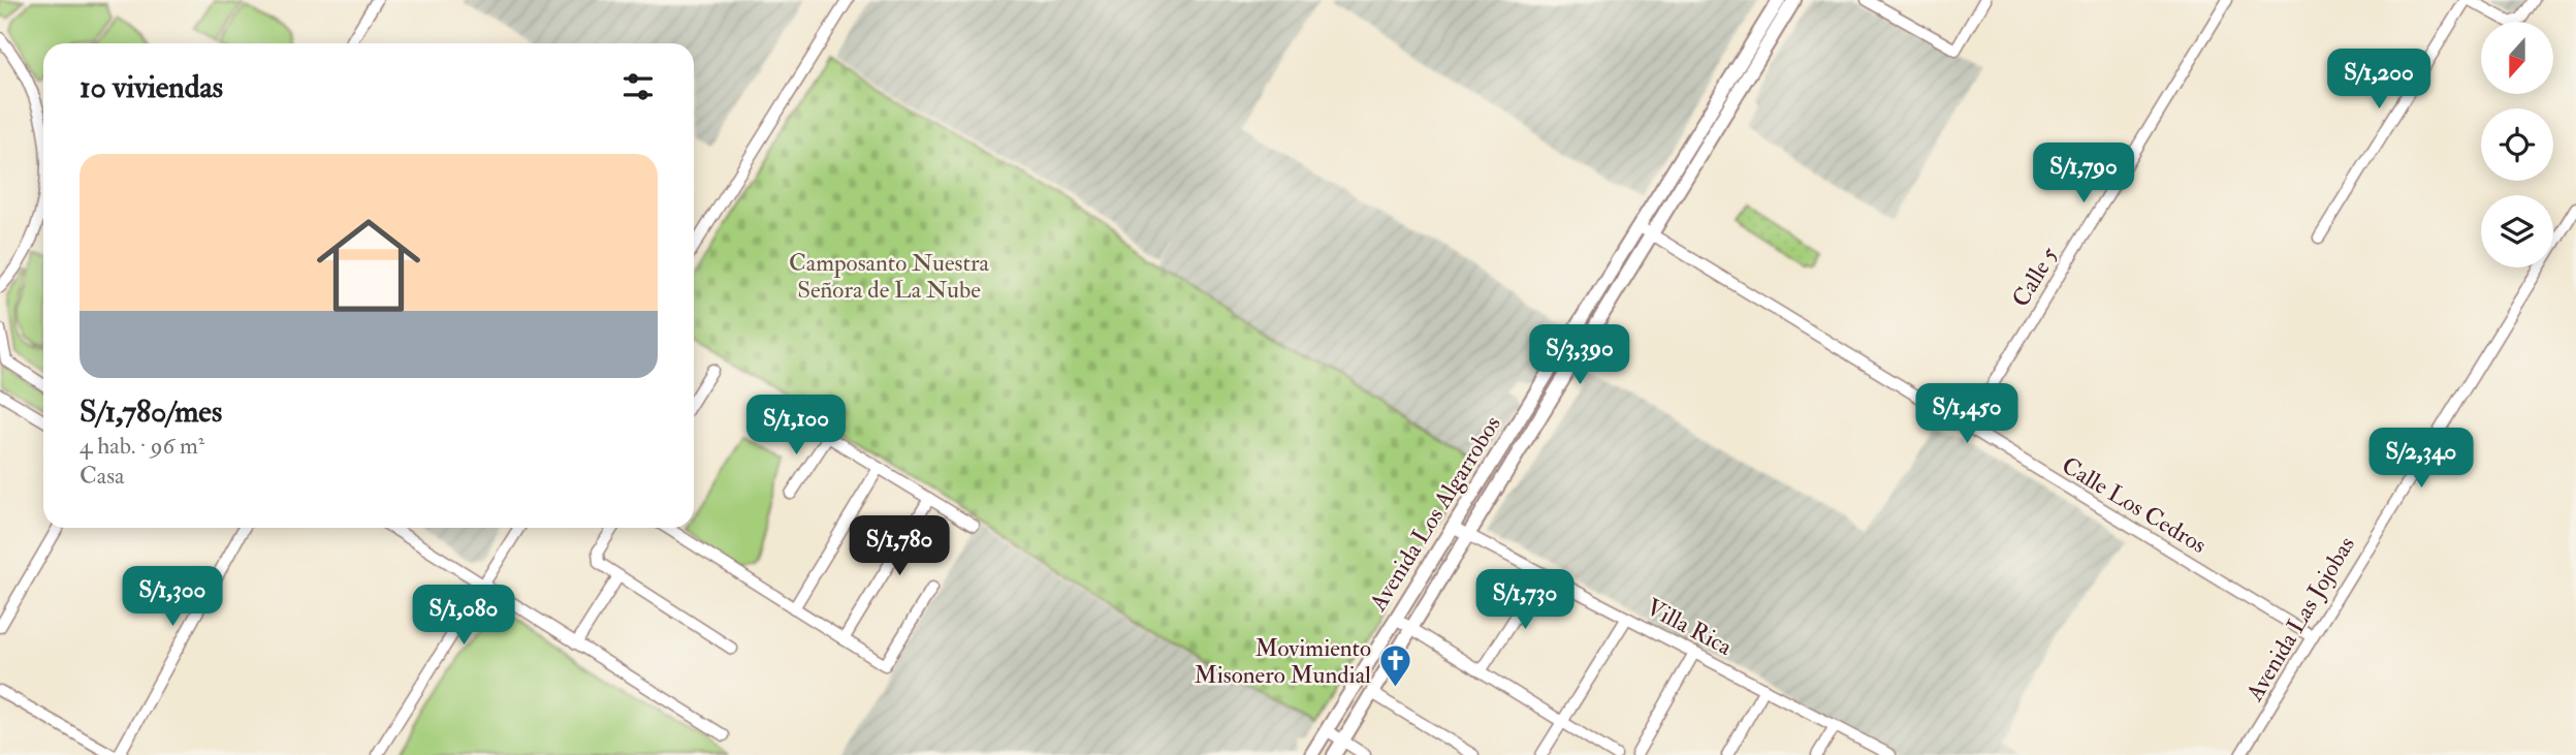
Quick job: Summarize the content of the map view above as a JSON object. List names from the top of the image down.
{
  "streets": {
    "street": [
      "Calle 5",
      "Calle Los Cedros",
      "Avenida Los Algarrobos",
      "Avenida Las Jojobas",
      "Villa Rica"
    ]
  },
  "crossings": [
    ["Calle 5", "Calle Los Cedros"],
    ["Calle Los Cedros", "Avenida Los Algarrobos"],
    ["Calle Los Cedros", "Avenida Las Jojobas"],
    ["Avenida Los Algarrobos", "Villa Rica"]
  ],
  "parks": ["Camposanto Nuestra Señora de La Nube"],
  "places": {
    "church": ["Movimiento Misonero Mundial"]
  },
  "north": "bottom",
  "page": {
    "heading": "10 viviendas",
    "price": [
      "S/1,200",
      "S/1,790",
      "S/3,390",
      "S/1,450",
      "S/1,100",
      "S/2,340",
      "S/1,780",
      "S/1,300",
      "S/1,730",
      "S/1,080"
    ],
    "list": [
      {
        "name": "S/1,780/mes",
        "note": "4 hab. · 96 m² · Casa"
      }
    ]
  }
}
